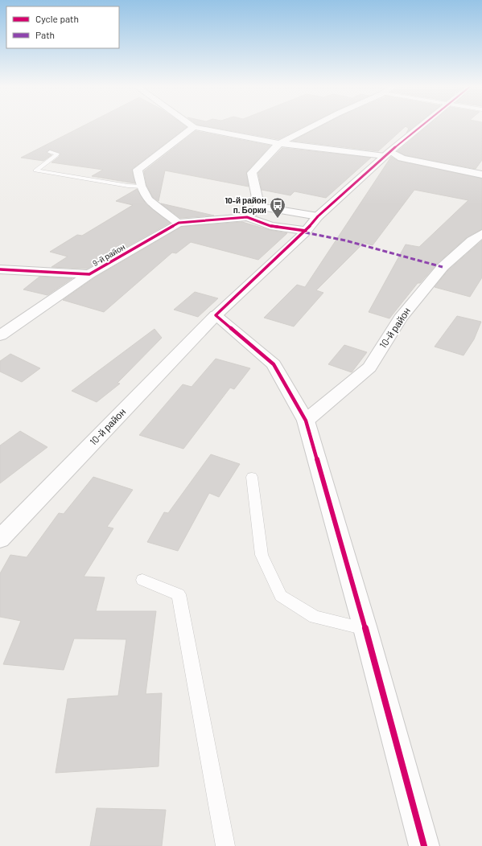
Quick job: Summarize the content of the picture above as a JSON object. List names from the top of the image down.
{
  "streets": {
    "street": ["9-й район", "10-й район"]
  },
  "places": {
    "bus stop": ["10-й район п. Борки"]
  },
  "legend": ["Cycle path", "Path"]
}
